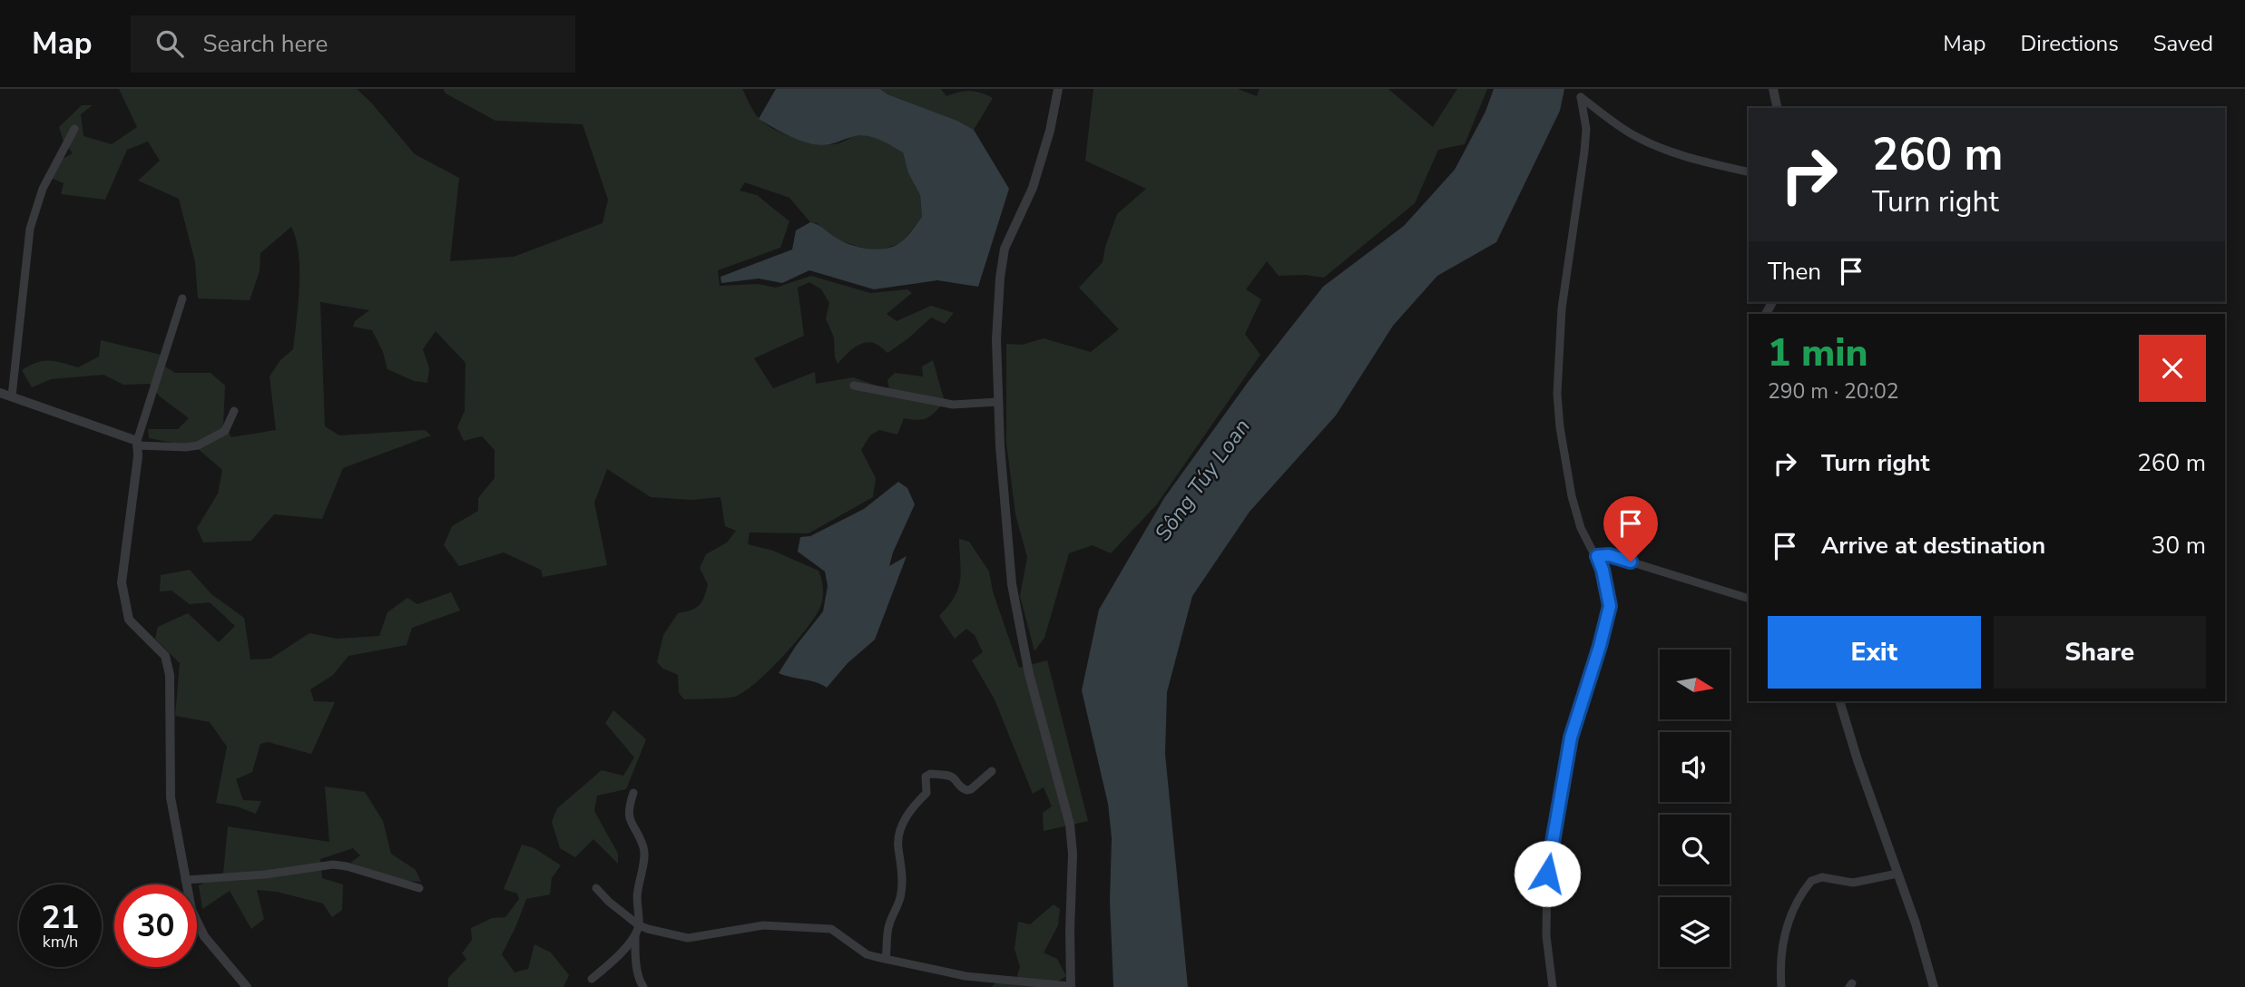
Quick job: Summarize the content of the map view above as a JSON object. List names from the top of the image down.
{
  "water": ["Sông Túy Loan"],
  "north": "right",
  "page": {
    "header": "Map",
    "search": "Search here",
    "nav": ["Map", "Directions", "Saved"],
    "turn": ["260 m", "Turn right"],
    "then": "Then",
    "heading": ["1 min", "290 m · 20:02"],
    "list": [
      {
        "name": "Turn right",
        "value": "260 m"
      },
      {
        "name": "Arrive at destination",
        "value": "30 m"
      }
    ],
    "buttons": ["Exit", "Share"],
    "speed": "21 km/h",
    "limit": "30"
  }
}
